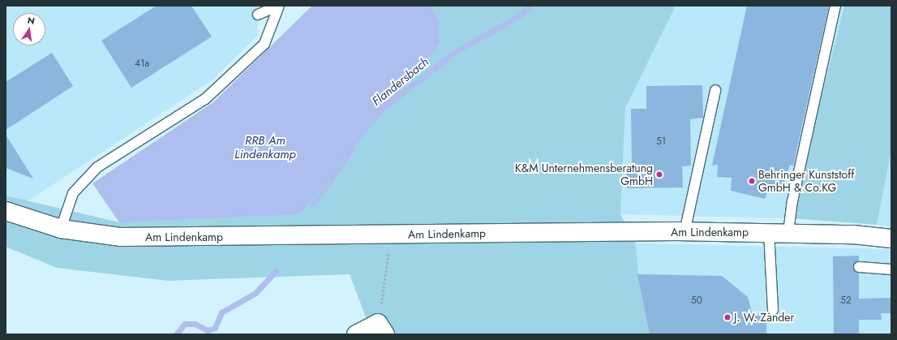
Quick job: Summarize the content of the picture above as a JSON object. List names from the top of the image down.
{
  "streets": {
    "street": ["Am Lindenkamp"]
  },
  "water": ["Flandersbach", "RRB Am Lindenkamp"],
  "places": ["K&M Unternehmensberatung GmbH", "Behringer Kunststoff GmbH & Co.KG", "J. W. Zander"],
  "house_numbers": [
    "41a",
    "51",
    "50",
    "52"
  ],
  "north": "top"
}
